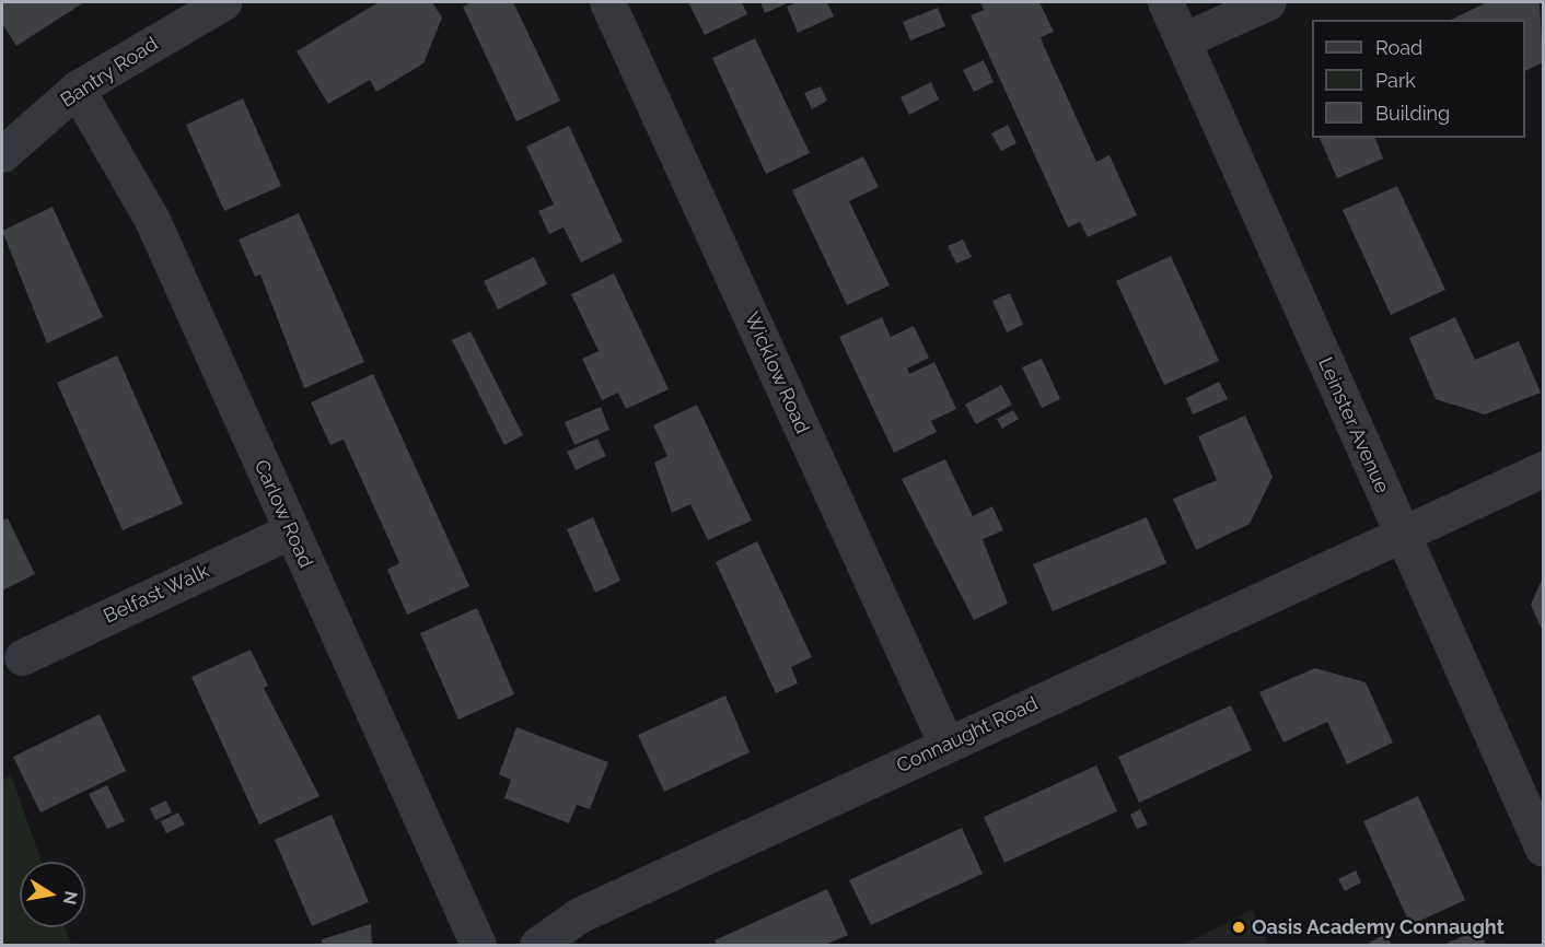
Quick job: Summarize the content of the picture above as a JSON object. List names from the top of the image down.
{
  "streets": {
    "street": [
      "Bantry Road",
      "Wicklow Road",
      "Leinster Avenue",
      "Carlow Road",
      "Belfast Walk",
      "Connaught Road"
    ]
  },
  "crossings": [
    ["Bantry Road", "Carlow Road"],
    ["Wicklow Road", "Connaught Road"],
    ["Leinster Avenue", "Connaught Road"],
    ["Carlow Road", "Belfast Walk"]
  ],
  "places": ["Oasis Academy Connaught"],
  "legend": ["Road", "Park", "Building"],
  "north": "right"
}
